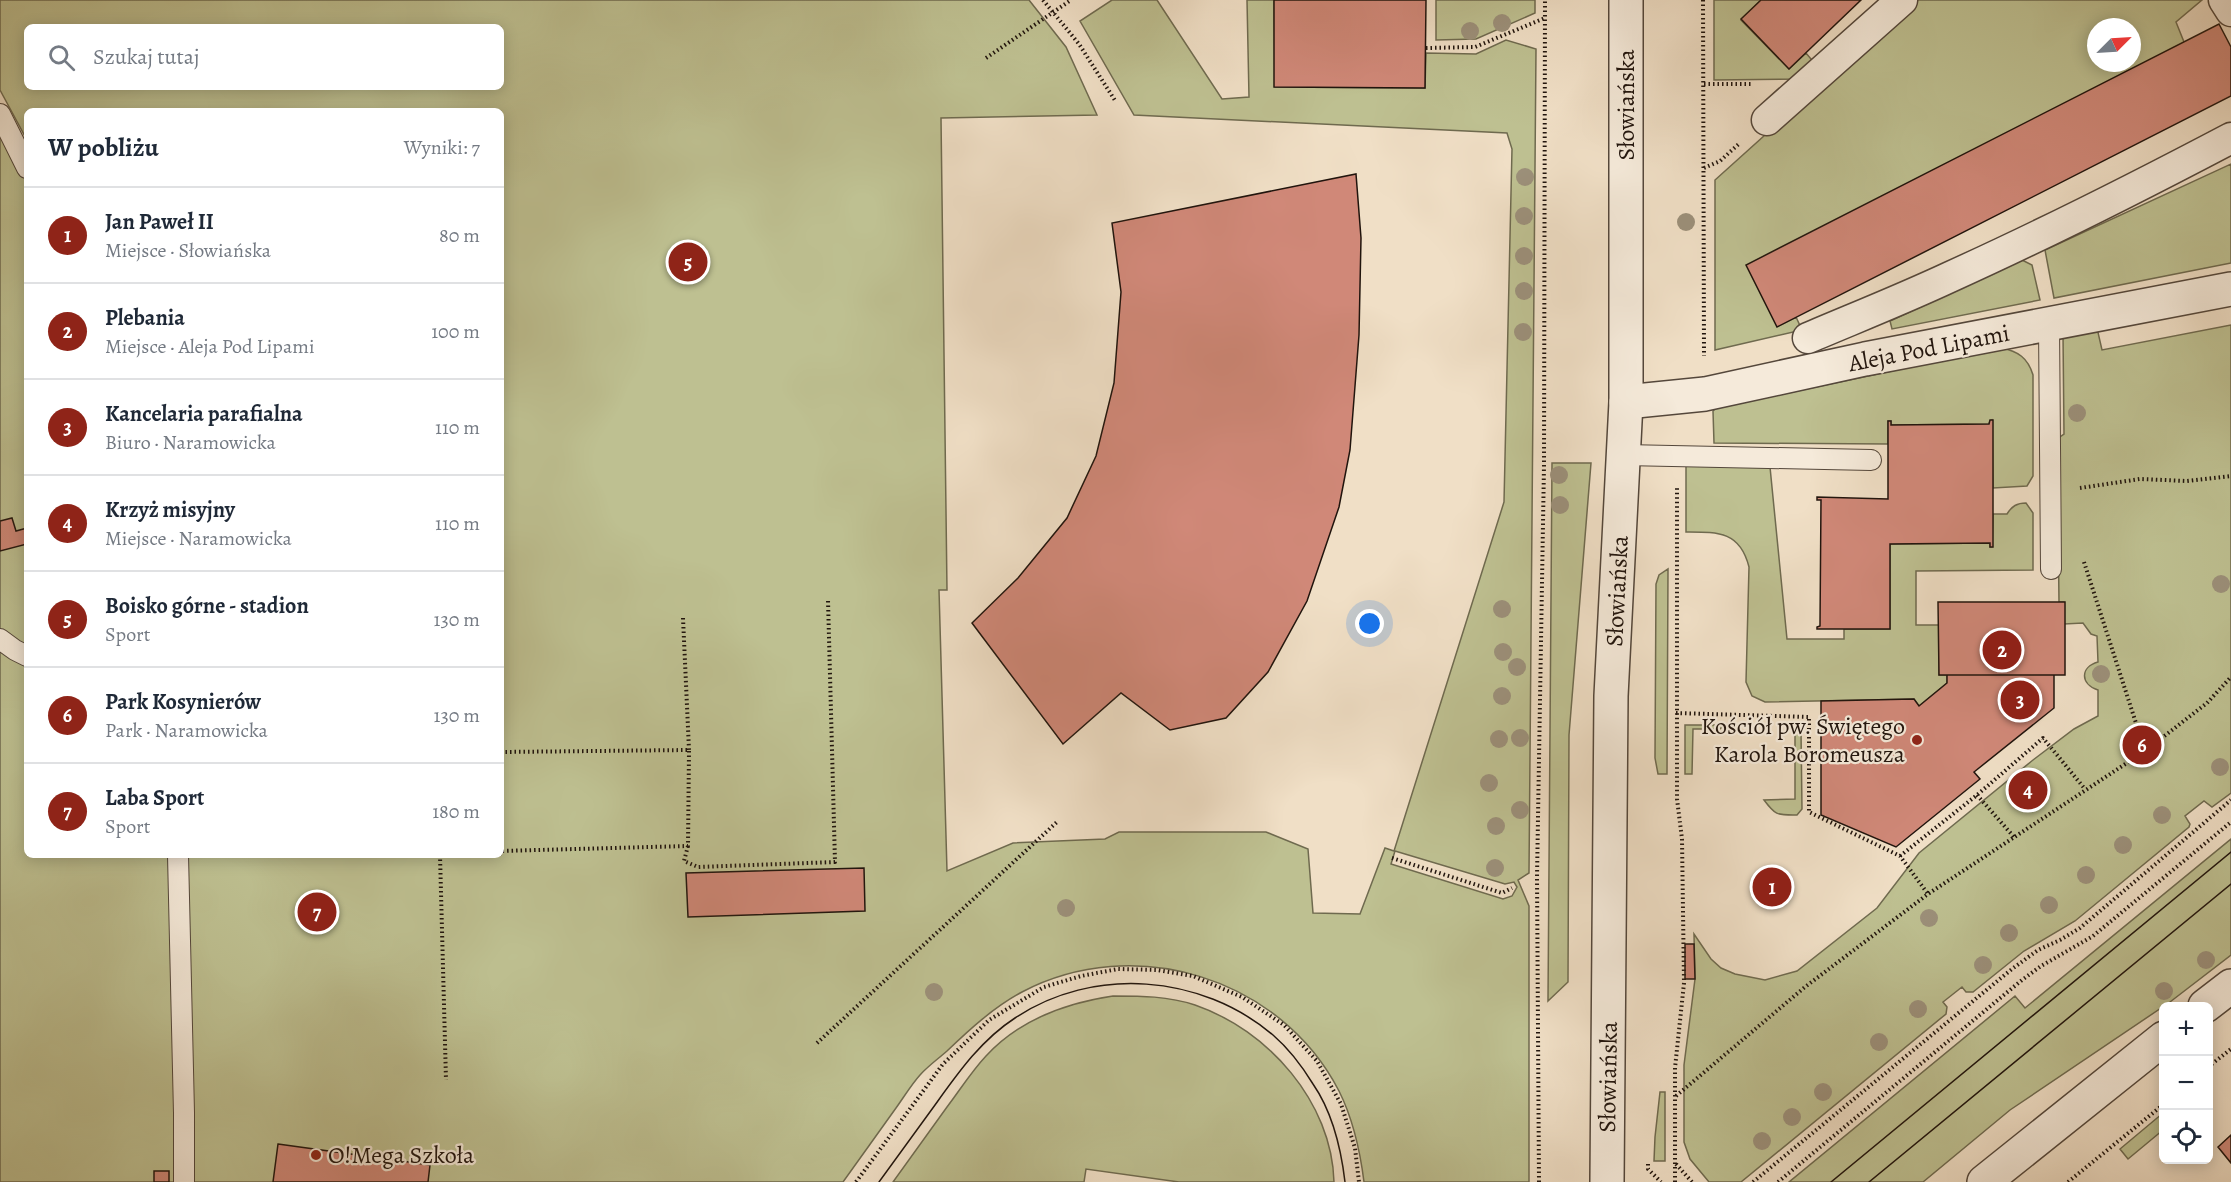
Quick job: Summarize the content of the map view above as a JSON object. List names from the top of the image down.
{
  "streets": {
    "street": ["Słowiańska", "Aleja Pod Lipami"]
  },
  "crossings": [
    ["Słowiańska", "Aleja Pod Lipami"]
  ],
  "places": ["Kościół pw. Świętego Karola Boromeusza", "O!Mega Szkoła"],
  "north": "top right",
  "page": {
    "search": "Szukaj tutaj",
    "heading": ["W pobliżu", "Wyniki: 7"],
    "list": [
      {
        "mark": "1",
        "name": "Jan Paweł II",
        "note": "Miejsce · Słowiańska",
        "value": "80 m"
      },
      {
        "mark": "2",
        "name": "Plebania",
        "note": "Miejsce · Aleja Pod Lipami",
        "value": "100 m"
      },
      {
        "mark": "3",
        "name": "Kancelaria parafialna",
        "note": "Biuro · Naramowicka",
        "value": "110 m"
      },
      {
        "mark": "4",
        "name": "Krzyż misyjny",
        "note": "Miejsce · Naramowicka",
        "value": "110 m"
      },
      {
        "mark": "5",
        "name": "Boisko górne - stadion",
        "note": "Sport",
        "value": "130 m"
      },
      {
        "mark": "6",
        "name": "Park Kosynierów",
        "note": "Park · Naramowicka",
        "value": "130 m"
      },
      {
        "mark": "7",
        "name": "Laba Sport",
        "note": "Sport",
        "value": "180 m"
      }
    ],
    "pins": [
      "5",
      "2",
      "3",
      "6",
      "4",
      "1",
      "7"
    ],
    "map_buttons": ["+", "−"]
  }
}
